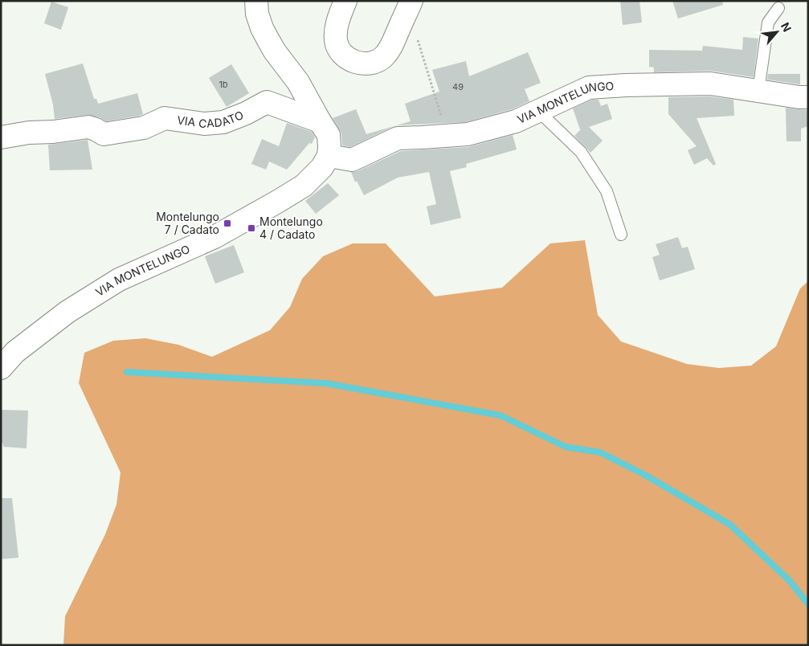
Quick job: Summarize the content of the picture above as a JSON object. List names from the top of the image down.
{
  "streets": {
    "street": ["VIA MONTELUNGO", "VIA CADATO"]
  },
  "places": {
    "transit": ["Montelungo 7 / Cadato", "Montelungo 4 / Cadato"]
  },
  "house_numbers": ["1b", "49"],
  "north": "top right"
}
